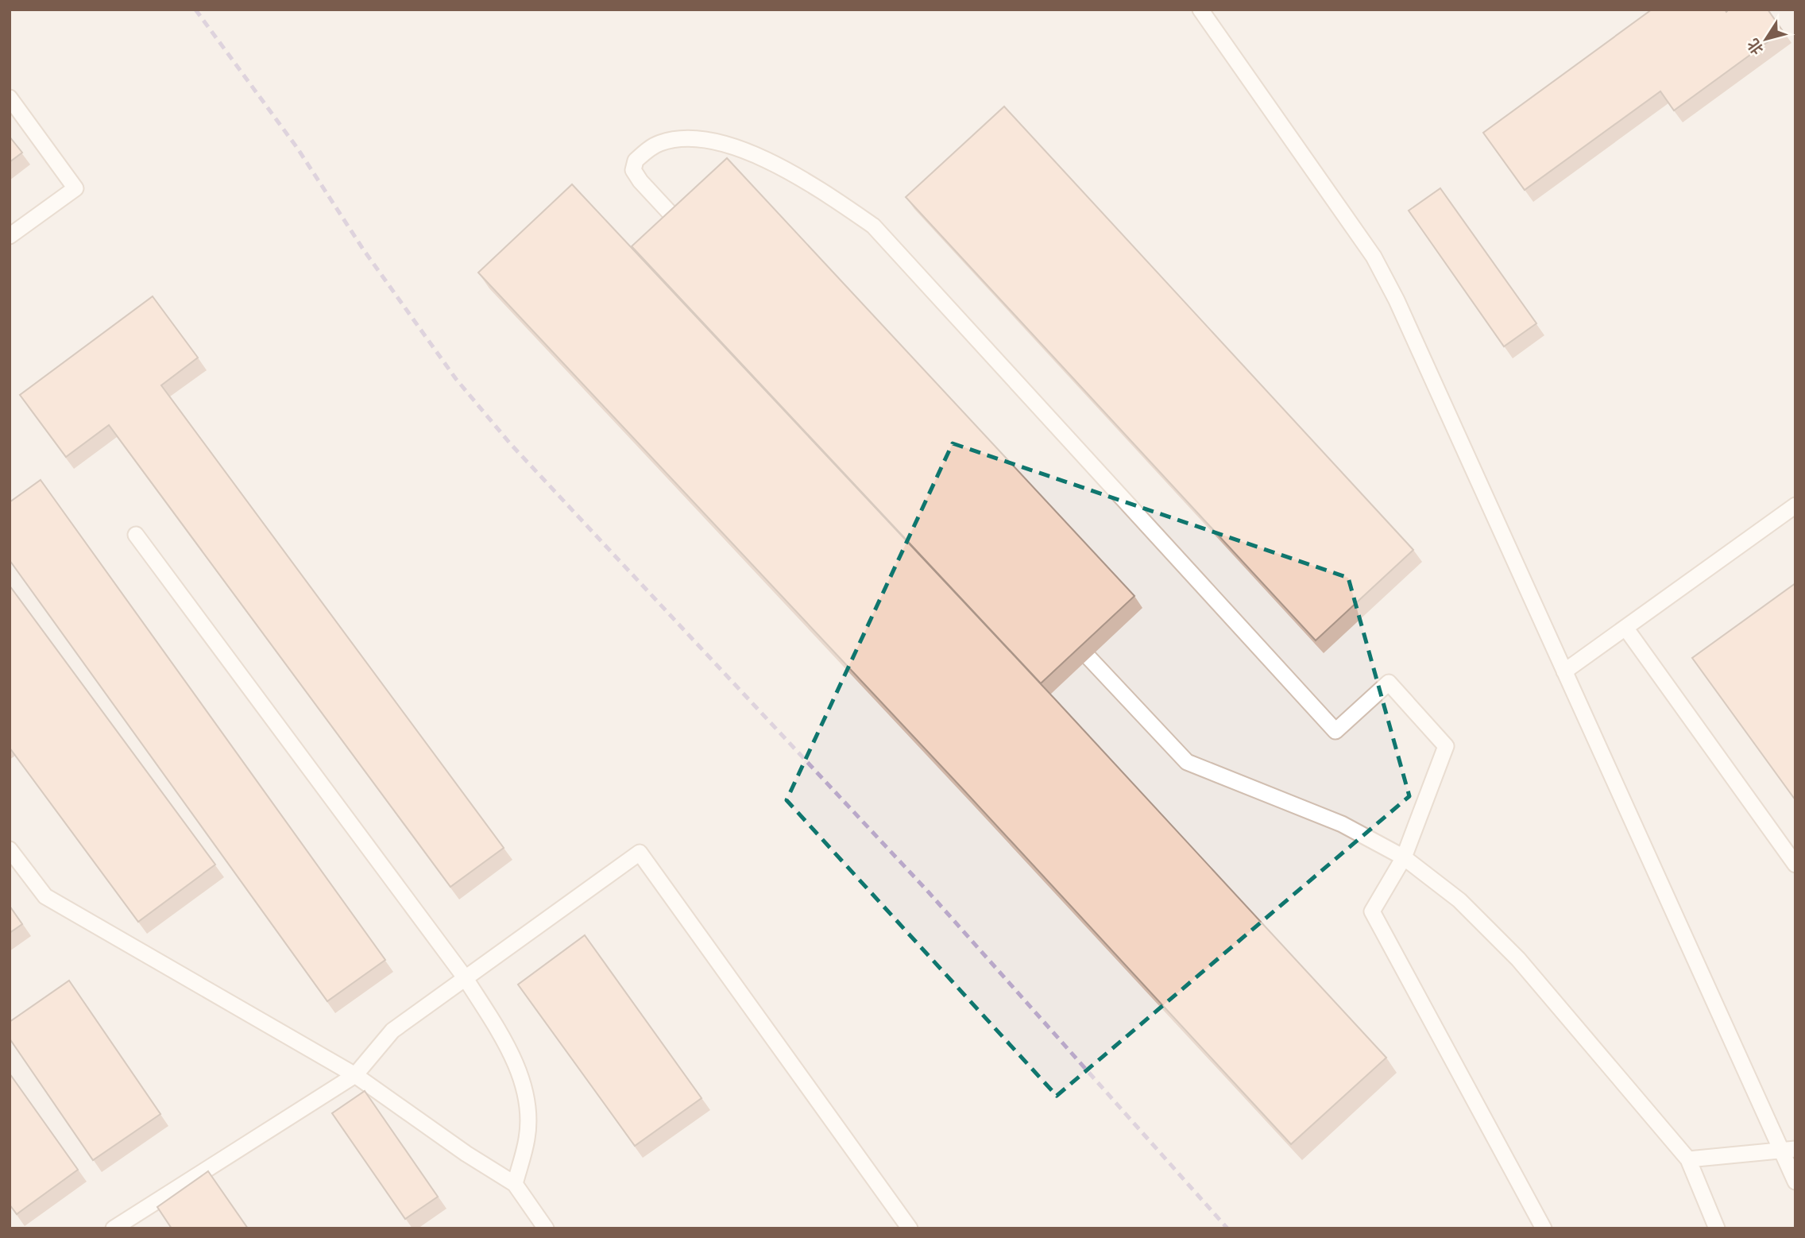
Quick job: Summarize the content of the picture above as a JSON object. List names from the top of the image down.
{
  "north": "bottom left"
}
